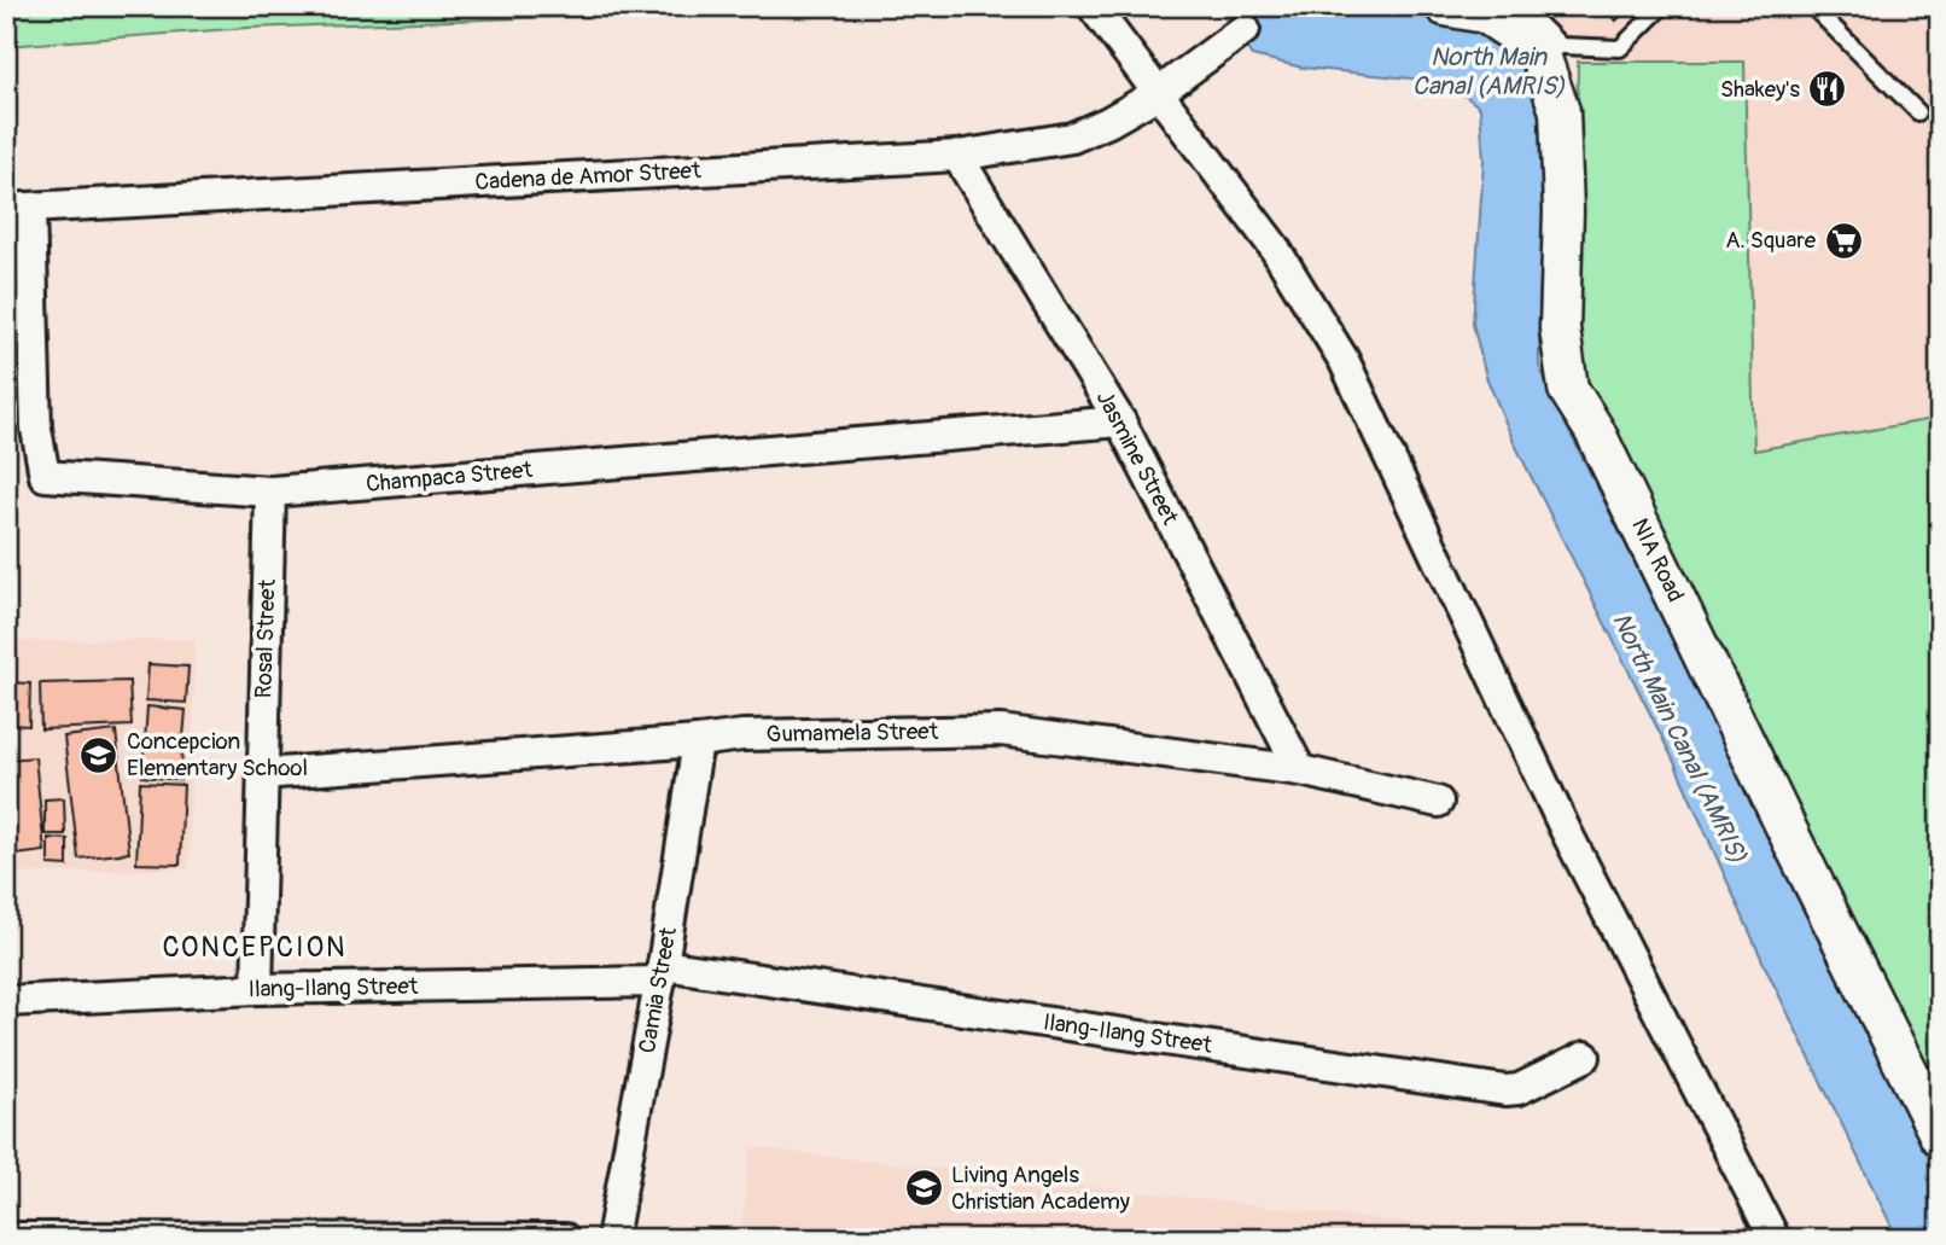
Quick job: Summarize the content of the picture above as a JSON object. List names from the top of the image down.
{
  "streets": {
    "street": [
      "Cadena de Amor Street",
      "Jasmine Street",
      "Champaca Street",
      "NIA Road",
      "Rosal Street",
      "Gumamela Street",
      "Ilang-Ilang Street",
      "Camia Street"
    ]
  },
  "crossings": [
    ["Cadena de Amor Street", "Jasmine Street"],
    ["Cadena de Amor Street", "Champaca Street"],
    ["Jasmine Street", "Champaca Street"],
    ["Jasmine Street", "Gumamela Street"],
    ["Champaca Street", "Rosal Street"],
    ["Rosal Street", "Gumamela Street"],
    ["Rosal Street", "Ilang-Ilang Street"],
    ["Gumamela Street", "Camia Street"],
    ["Ilang-Ilang Street", "Camia Street"]
  ],
  "districts": ["CONCEPCION"],
  "water": ["North Main Canal (AMRIS)"],
  "places": {
    "restaurant": ["Shakey's"],
    "supermarket": ["A. Square"],
    "school or university": ["Concepcion Elementary School", "Living Angels Christian Academy"]
  }
}
